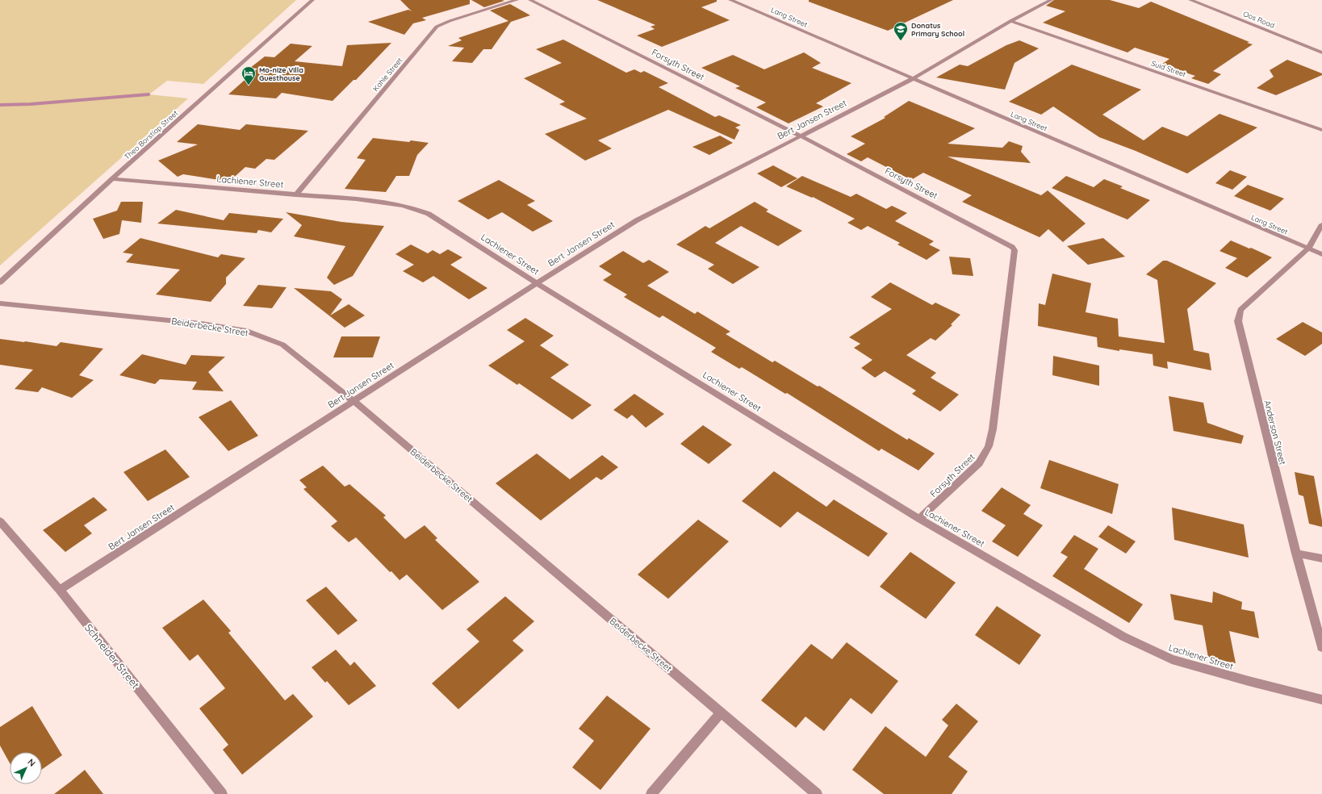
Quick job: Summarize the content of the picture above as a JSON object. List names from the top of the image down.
{
  "streets": {
    "street": [
      "Lang Street",
      "Oos Road",
      "Forsyth Street",
      "Suid Street",
      "Kahle Street",
      "Bert Jansen Street",
      "Theo Borstlap Street",
      "Lachiener Street",
      "Beiderbecke Street",
      "Anderson Street",
      "Schneider Street"
    ]
  },
  "crossings": [
    ["Lang Street", "Bert Jansen Street"],
    ["Lang Street", "Anderson Street"],
    ["Forsyth Street", "Bert Jansen Street"],
    ["Forsyth Street", "Lachiener Street"],
    ["Suid Street", "Bert Jansen Street"],
    ["Kahle Street", "Lachiener Street"],
    ["Bert Jansen Street", "Lachiener Street"],
    ["Bert Jansen Street", "Beiderbecke Street"],
    ["Bert Jansen Street", "Schneider Street"],
    ["Theo Borstlap Street", "Lachiener Street"]
  ],
  "places": {
    "school or university": ["Donatus Primary School"],
    "hotel": ["Mo-nize Villa Guesthouse"]
  },
  "north": "top right"
}
